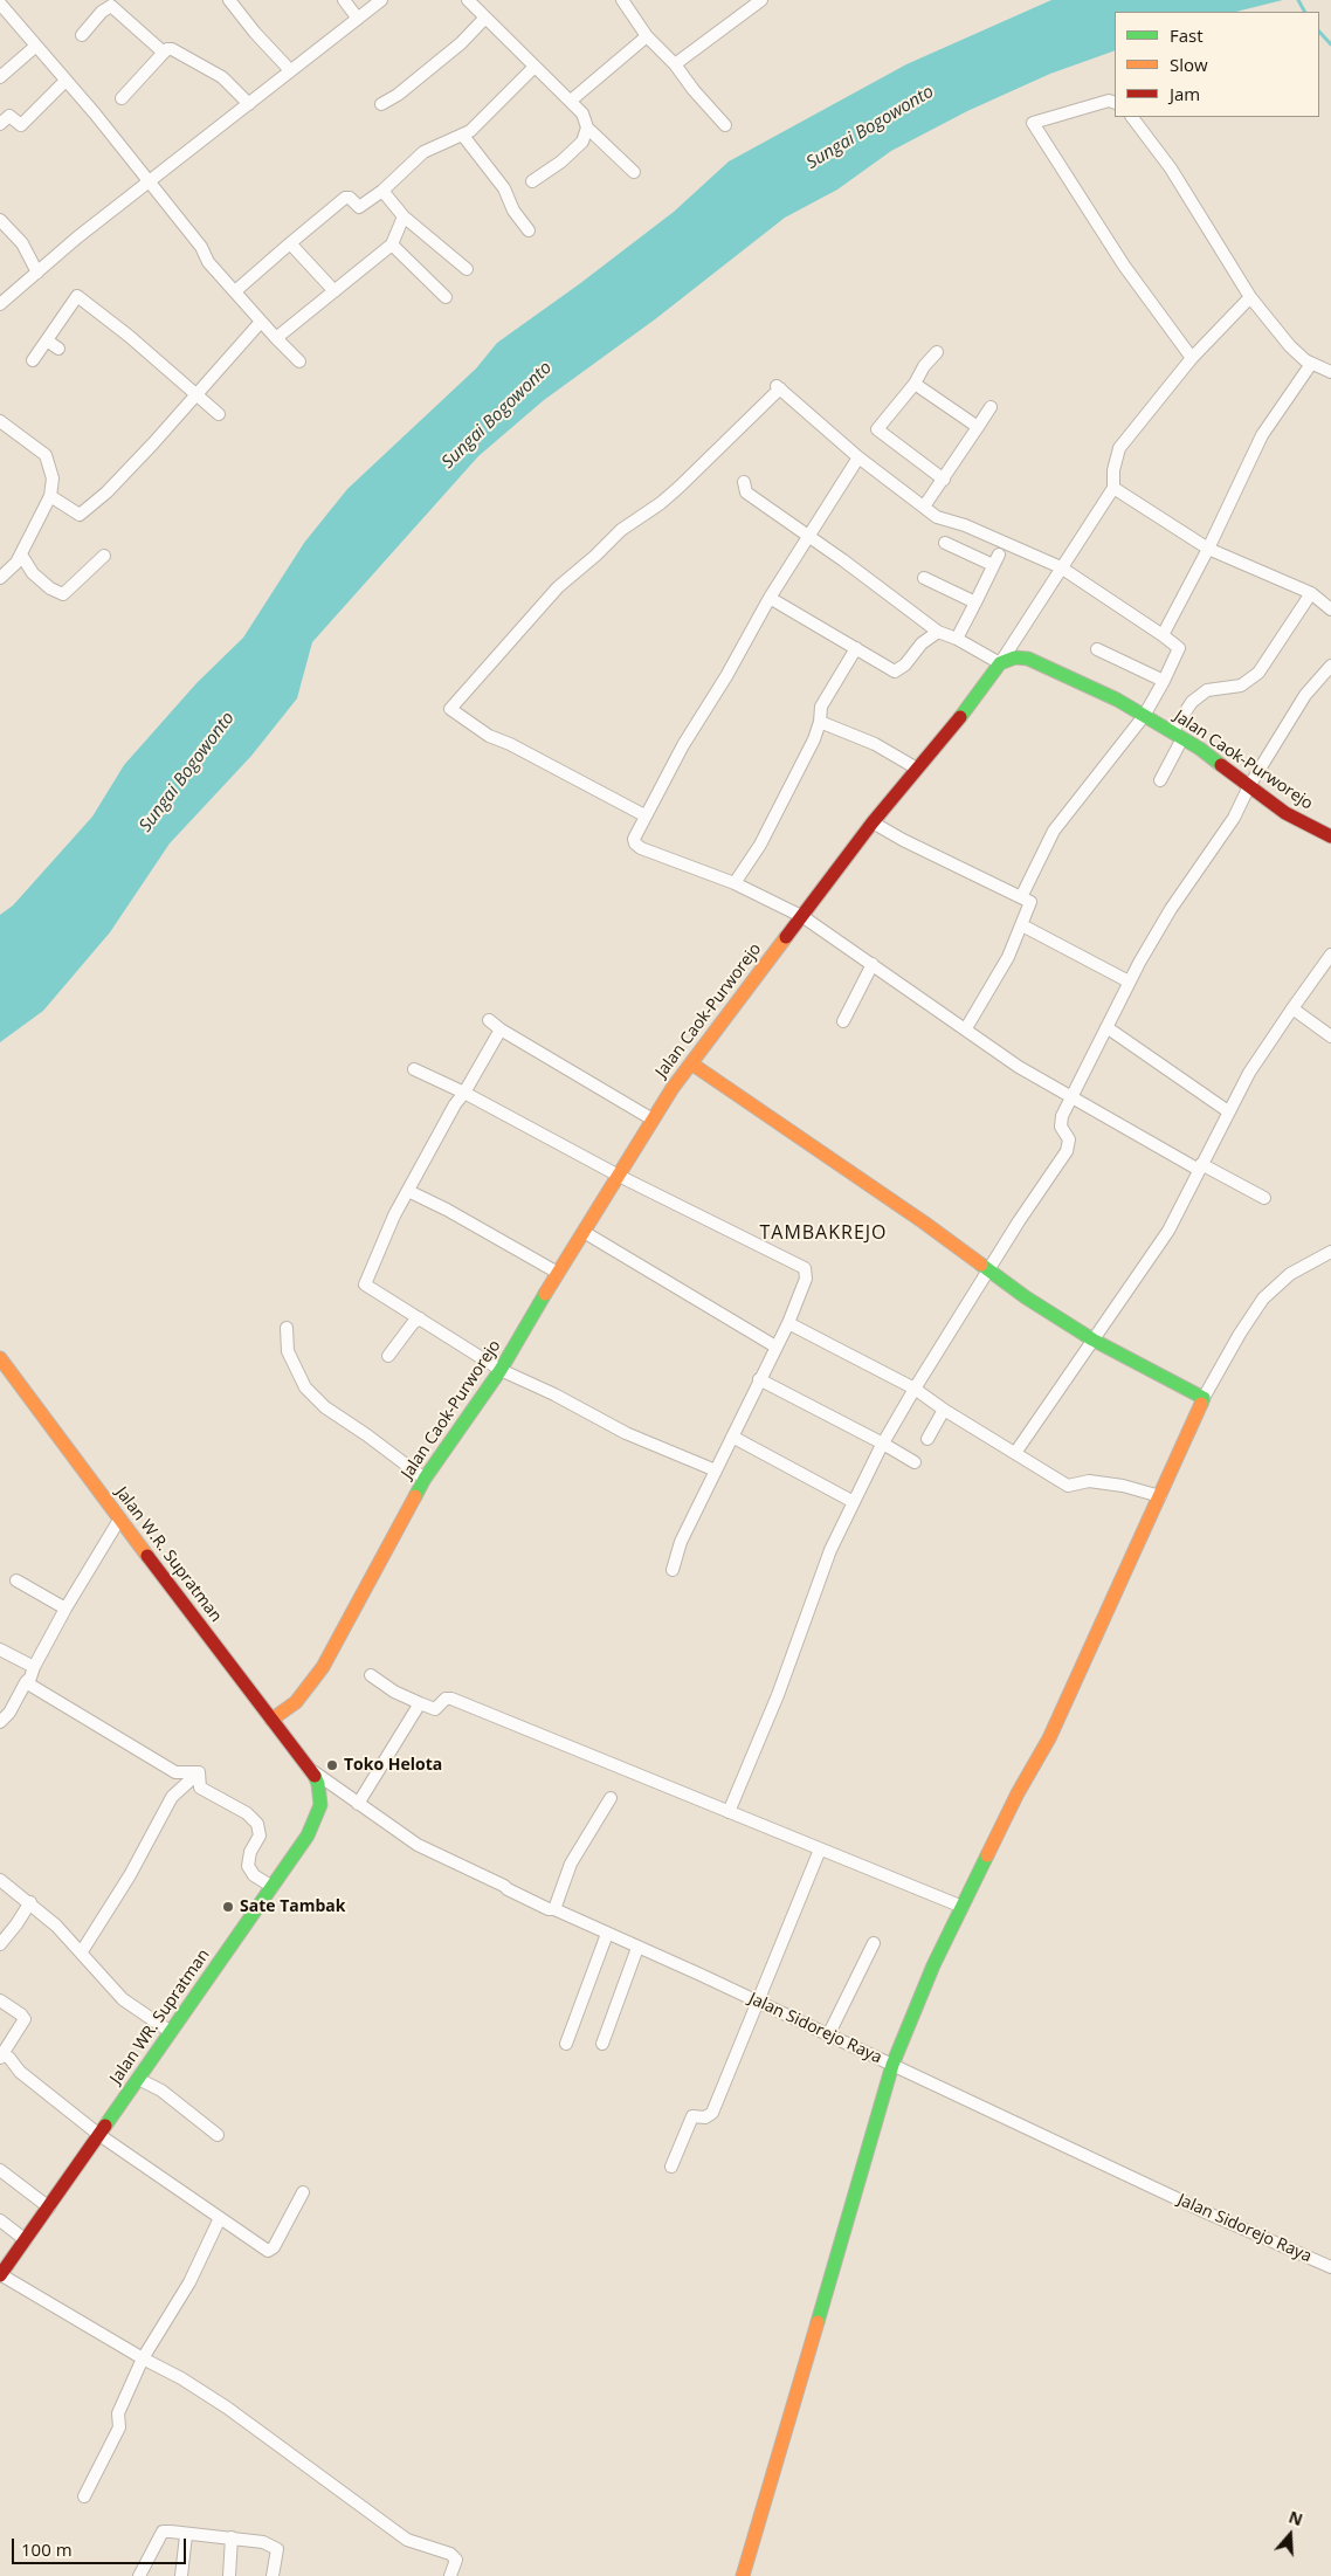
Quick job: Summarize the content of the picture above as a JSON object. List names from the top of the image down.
{
  "streets": {
    "street": [
      "Jalan Caok-Purworejo",
      "Jalan W.R. Supratman",
      "Jalan WR. Supratman",
      "Jalan Sidorejo Raya"
    ]
  },
  "crossings": [
    ["Jalan Caok-Purworejo", "Jalan W.R. Supratman"],
    ["Jalan W.R. Supratman", "Jalan WR. Supratman"],
    ["Jalan W.R. Supratman", "Jalan Sidorejo Raya"],
    ["Jalan WR. Supratman", "Jalan Sidorejo Raya"]
  ],
  "districts": ["TAMBAKREJO"],
  "water": ["Sungai Bogowonto"],
  "places": ["Toko Helota", "Sate Tambak"],
  "legend": ["Fast", "Slow", "Jam"],
  "scale_bar": "100 m",
  "north": "top"
}
